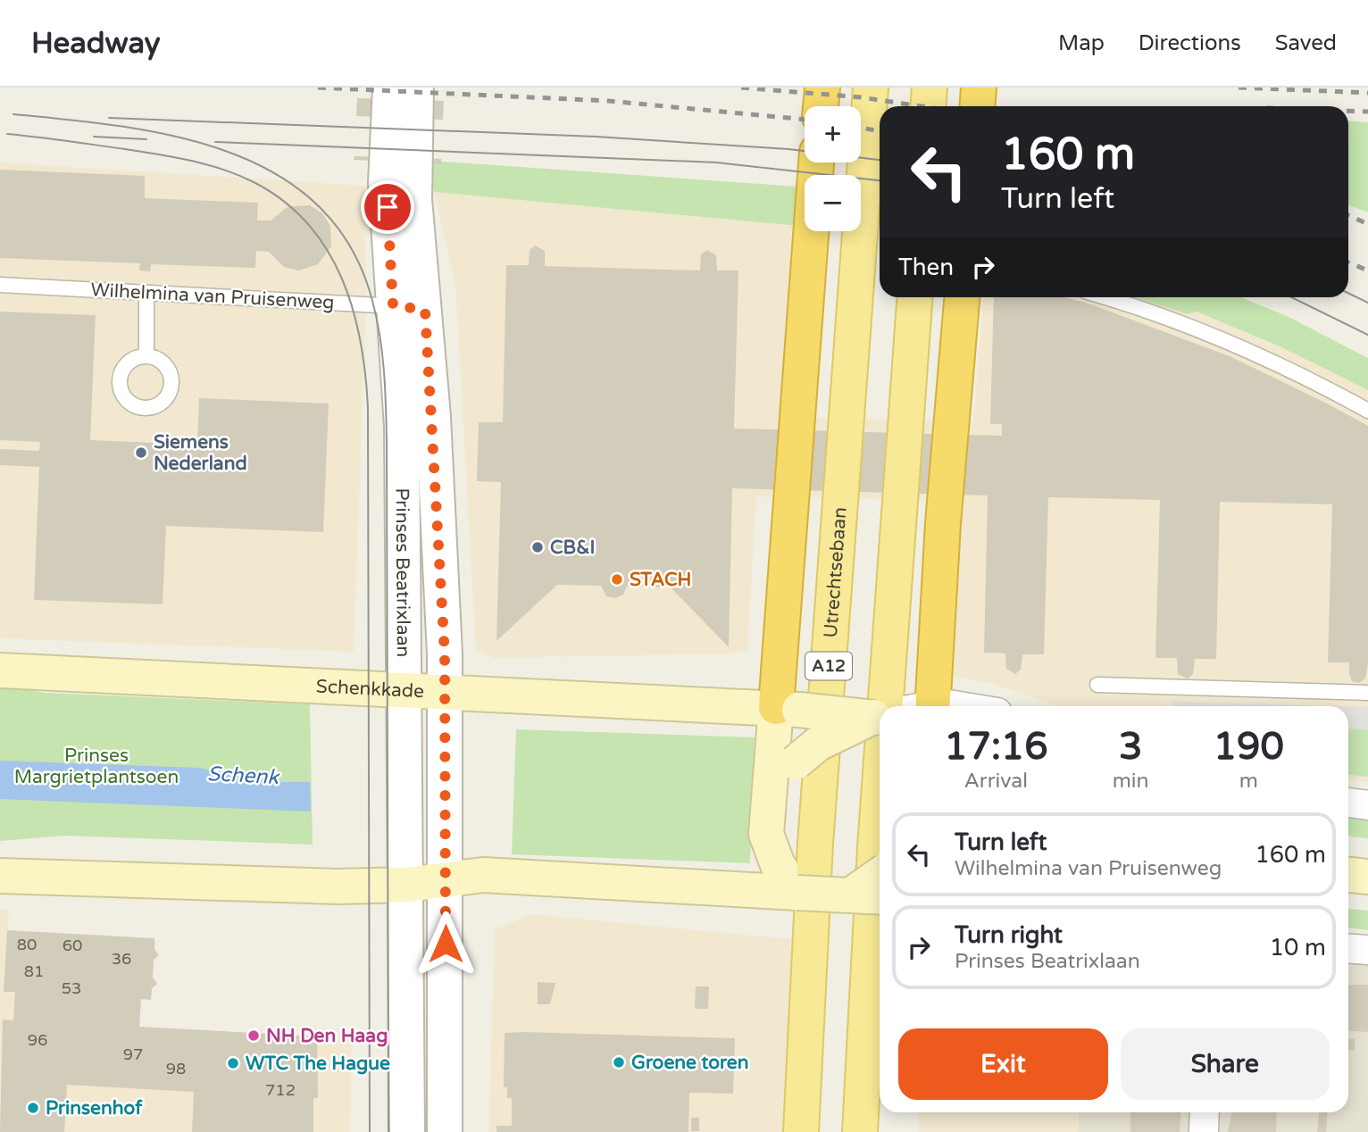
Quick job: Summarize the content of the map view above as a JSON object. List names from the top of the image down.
{
  "streets": {
    "highway": ["A12"],
    "main road": ["Utrechtsebaan", "Schenkkade"],
    "street": ["Prinses Beatrixlaan"],
    "lane": ["Wilhelmina van Pruisenweg"]
  },
  "crossings": [
    ["Wilhelmina van Pruisenweg", "Prinses Beatrixlaan"],
    ["Prinses Beatrixlaan", "Schenkkade"],
    ["A12", "Schenkkade"]
  ],
  "water": ["Schenk"],
  "parks": ["Prinses Margrietplantsoen"],
  "places": [
    "Siemens Nederland",
    "CB&I",
    "STACH",
    "NH Den Haag",
    "Groene toren",
    "WTC The Hague",
    "Prinsenhof"
  ],
  "house_numbers": [
    "80",
    "60",
    "36",
    "81",
    "53",
    "96",
    "97",
    "98",
    "712"
  ],
  "page": {
    "header": "Headway",
    "nav": ["Map", "Directions", "Saved"],
    "map_buttons": ["+", "−"],
    "turn": ["160 m", "Turn left"],
    "then": "Then",
    "eta": [
      "17:16",
      "Arrival",
      "3",
      "min",
      "190",
      "m"
    ],
    "list": [
      {
        "name": "Turn left",
        "note": "Wilhelmina van Pruisenweg",
        "value": "160 m"
      },
      {
        "name": "Turn right",
        "note": "Prinses Beatrixlaan",
        "value": "10 m"
      }
    ],
    "buttons": ["Exit", "Share"]
  }
}
